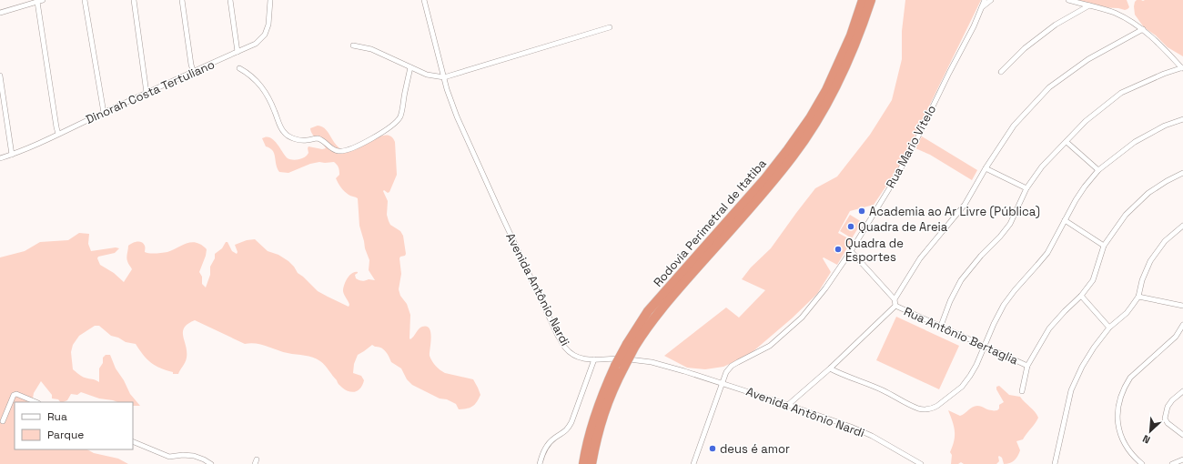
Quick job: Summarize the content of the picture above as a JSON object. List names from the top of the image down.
{
  "streets": {
    "highway": ["Rodovia Perimetral de Itatiba"],
    "street": [
      "Dinorah Costa Tertuliano",
      "Rua Mario Vitelo",
      "Avenida Antônio Nardi",
      "Rua Antônio Bertaglia"
    ]
  },
  "crossings": [
    ["Rua Mario Vitelo", "Avenida Antônio Nardi"]
  ],
  "places": [
    "Academia ao Ar Livre (Pública)",
    "Quadra de Areia",
    "Quadra de Esportes",
    "deus é amor"
  ],
  "legend": ["Rua", "Parque"],
  "north": "bottom left"
}
